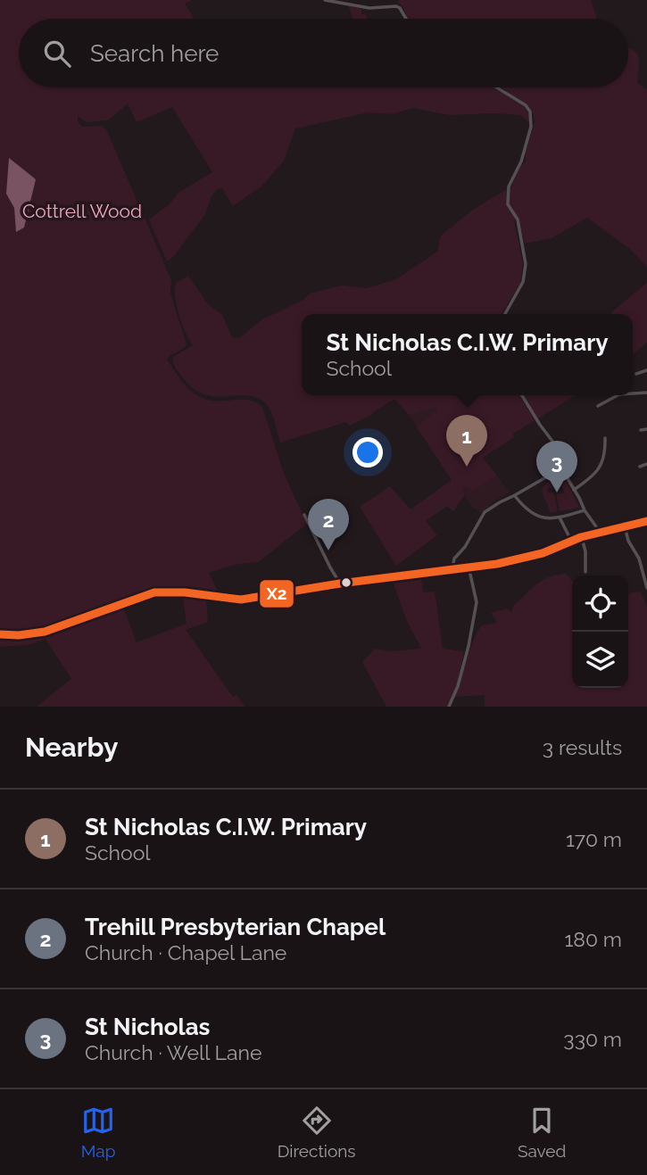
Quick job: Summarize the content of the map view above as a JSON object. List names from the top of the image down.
{
  "parks": ["Cottrell Wood"],
  "lines": ["transit line X2"],
  "page": {
    "search": "Search here",
    "popup": ["St Nicholas C.I.W. Primary", "School"],
    "pins": ["1", "3", "2"],
    "heading": ["Nearby", "3 results"],
    "list": [
      {
        "mark": "1",
        "name": "St Nicholas C.I.W. Primary",
        "note": "School",
        "value": "170 m"
      },
      {
        "mark": "2",
        "name": "Trehill Presbyterian Chapel",
        "note": "Church · Chapel Lane",
        "value": "180 m"
      },
      {
        "mark": "3",
        "name": "St Nicholas",
        "note": "Church · Well Lane",
        "value": "330 m"
      }
    ],
    "nav": ["Map", "Directions", "Saved"]
  }
}
